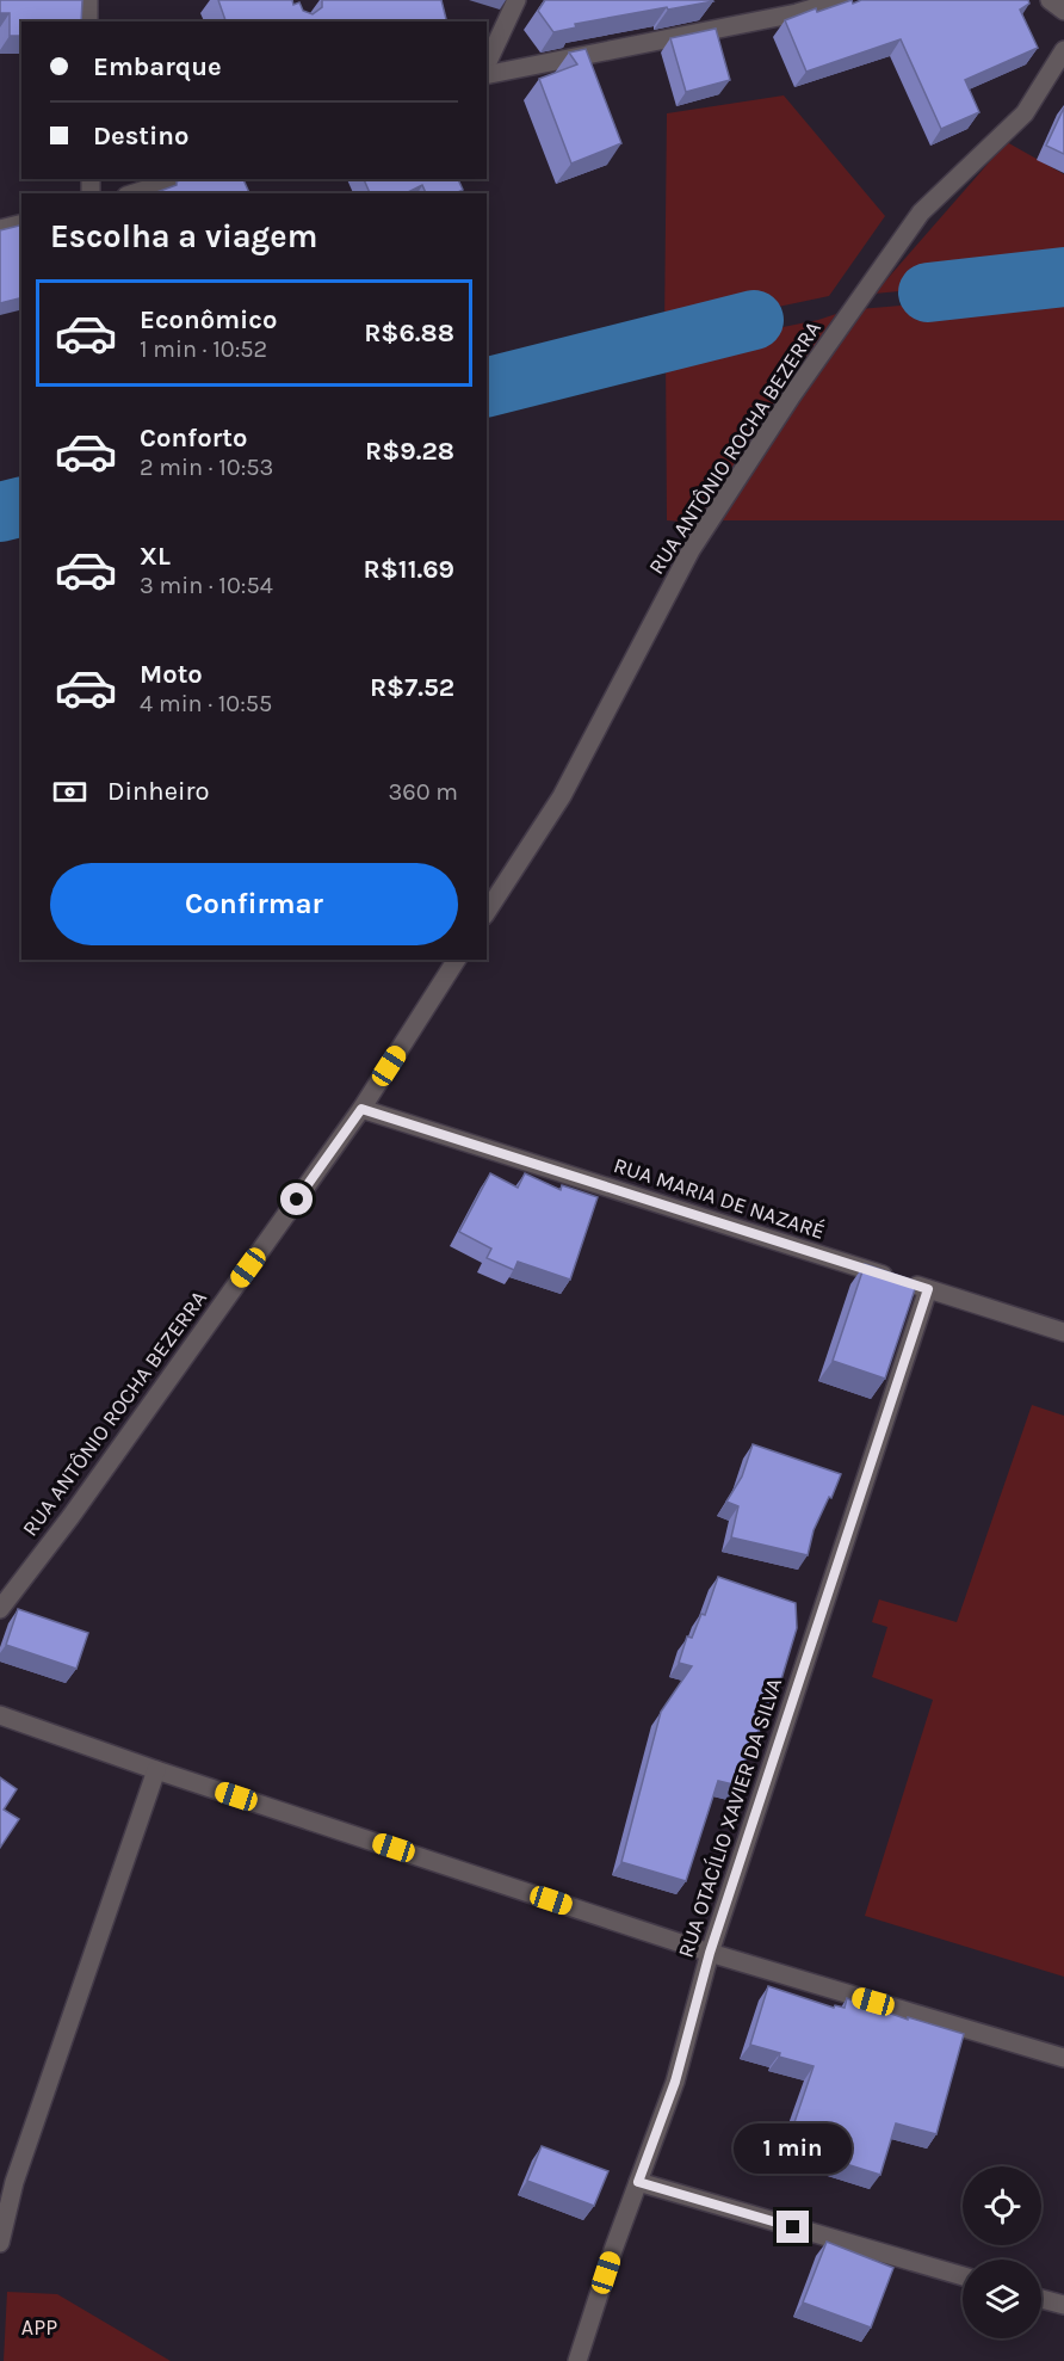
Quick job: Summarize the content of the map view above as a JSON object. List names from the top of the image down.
{
  "streets": {
    "street": ["RUA ANTÔNIO ROCHA BEZERRA", "RUA MARIA DE NAZARÉ", "RUA OTACÍLIO XAVIER DA SILVA"]
  },
  "crossings": [
    ["RUA ANTÔNIO ROCHA BEZERRA", "RUA MARIA DE NAZARÉ"],
    ["RUA MARIA DE NAZARÉ", "RUA OTACÍLIO XAVIER DA SILVA"]
  ],
  "parks": ["APP"],
  "page": {
    "banner": ["Embarque", "Destino"],
    "heading": "Escolha a viagem",
    "list": [
      {
        "name": "Econômico",
        "note": "1 min · 10:52",
        "value": "R$6.88"
      },
      {
        "name": "Conforto",
        "note": "2 min · 10:53",
        "value": "R$9.28"
      },
      {
        "name": "XL",
        "note": "3 min · 10:54",
        "value": "R$11.69"
      },
      {
        "name": "Moto",
        "note": "4 min · 10:55",
        "value": "R$7.52"
      }
    ],
    "pay": ["Dinheiro", "360 m"],
    "buttons": "Confirmar",
    "bubble": "1 min"
  }
}
